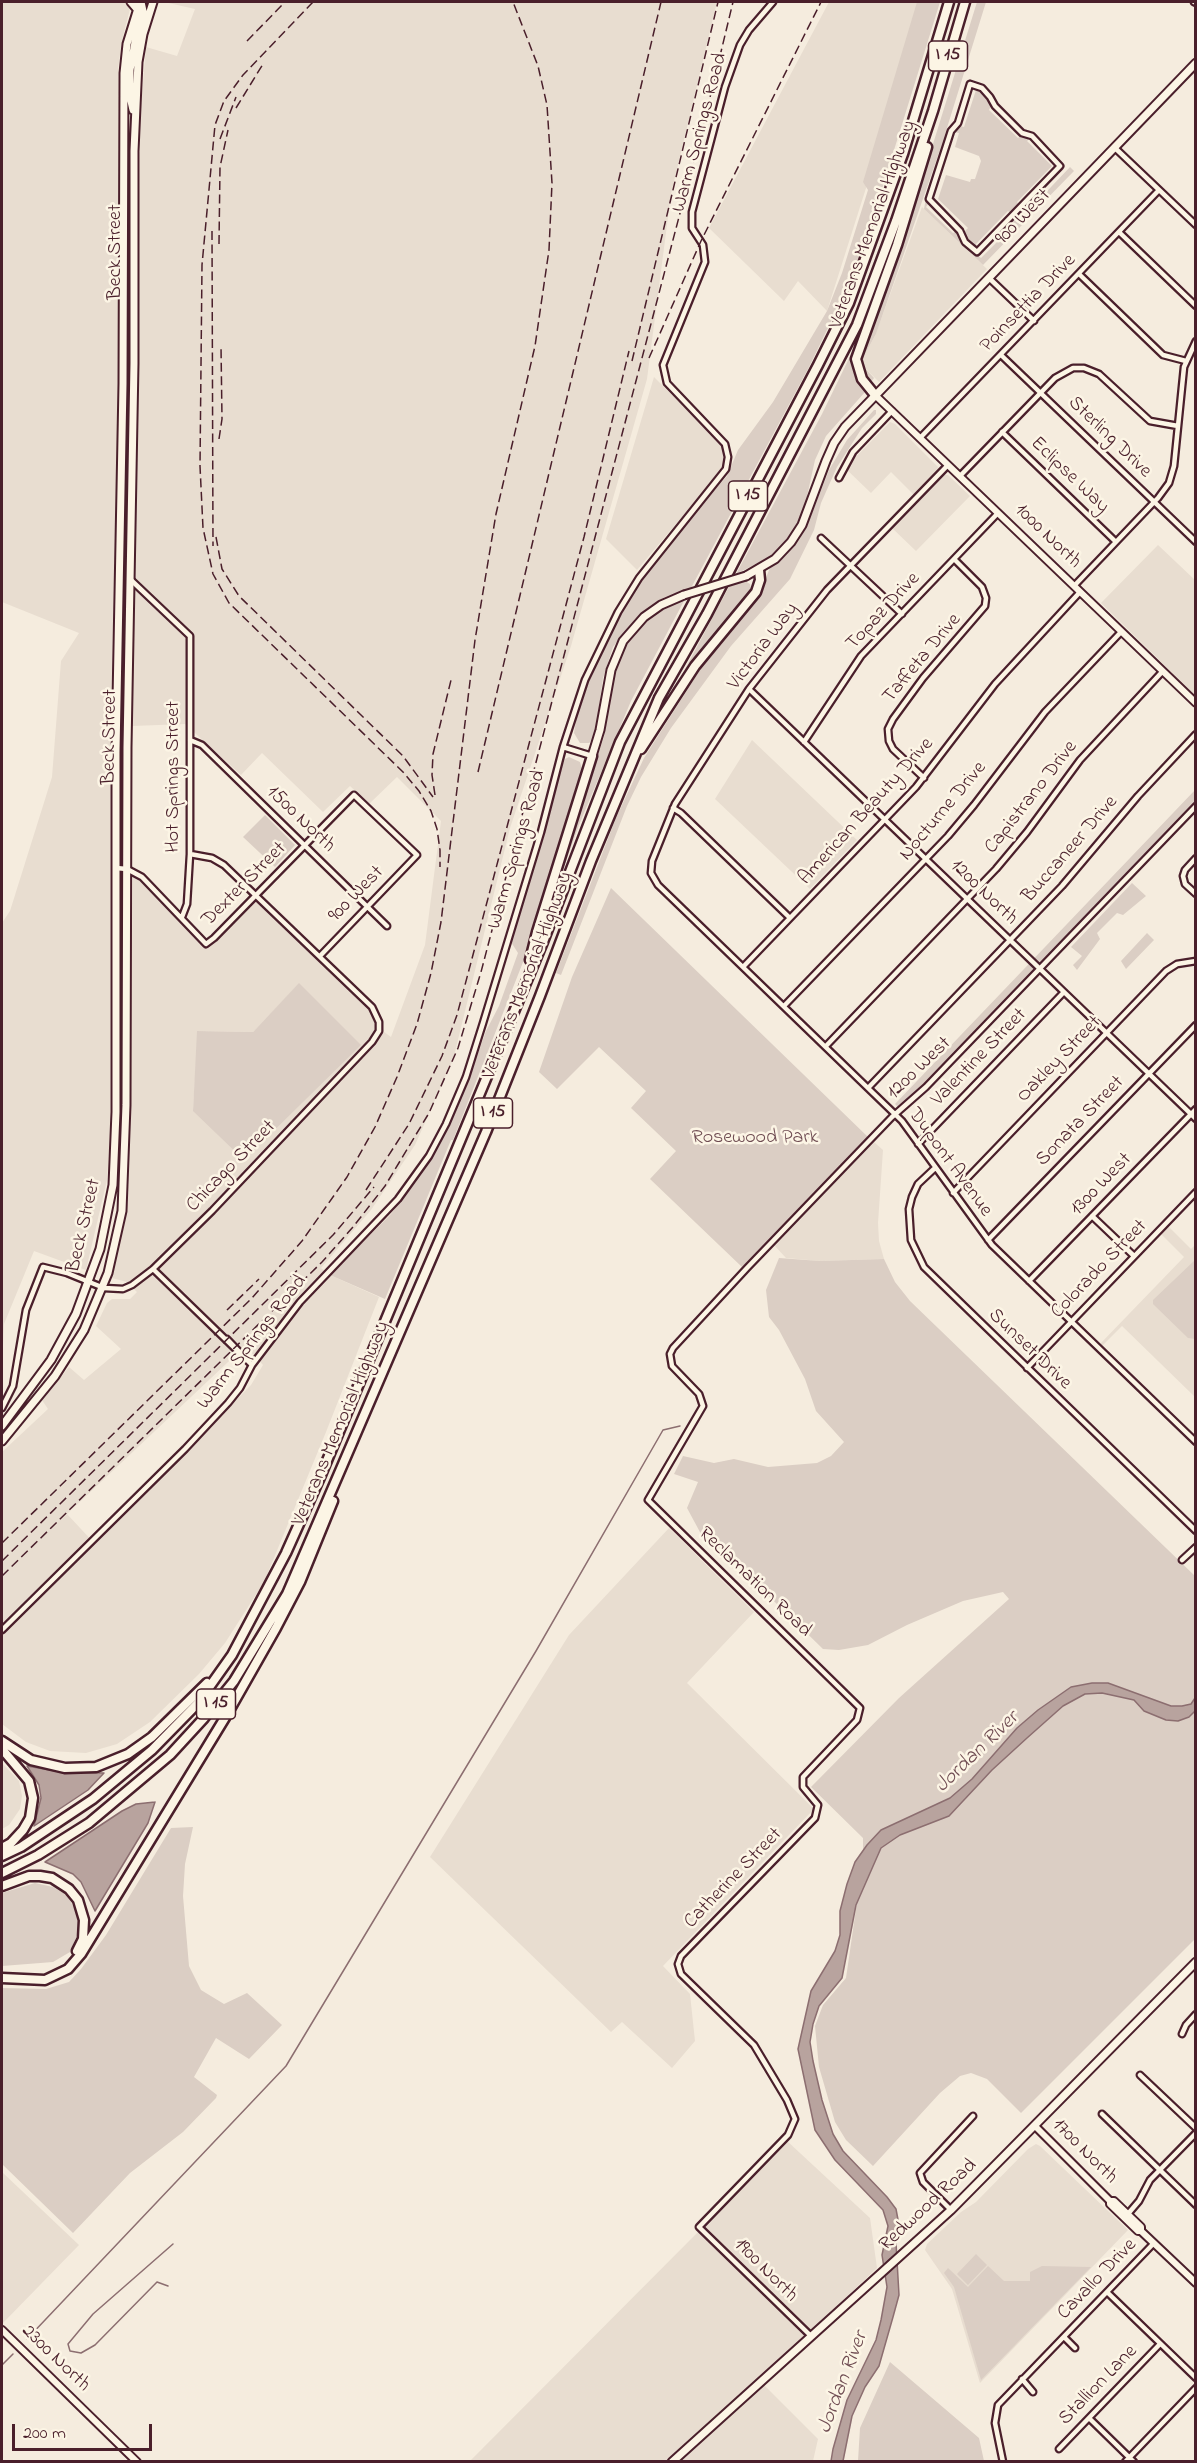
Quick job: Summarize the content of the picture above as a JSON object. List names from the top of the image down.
{
  "streets": {
    "highway": ["I 15", "Veterans Memorial Highway"],
    "main road": ["900 West", "Beck Street", "Redwood Road"],
    "street": [
      "Warm Springs Road",
      "Poinsettia Drive",
      "Sterling Drive",
      "Eclipse Way",
      "1000 North",
      "Topaz Drive",
      "Victoria Way",
      "Taffeta Drive",
      "Hot Springs Street",
      "Capistrano Drive",
      "American Beauty Drive",
      "Nocturne Drive",
      "1500 North",
      "Buccaneer Drive",
      "Dexter Street",
      "1200 North",
      "Valentine Street",
      "Oakley Street",
      "1200 West",
      "Sonata Street",
      "Dupont Avenue",
      "Chicago Street",
      "1300 West",
      "Colorado Street",
      "Sunset Drive",
      "Reclamation Road",
      "Catherine Street",
      "1700 North",
      "1900 North",
      "Cavallo Drive",
      "2300 North",
      "Stallion Lane"
    ]
  },
  "crossings": [
    ["900 West", "1000 North"],
    ["900 West", "1500 North"],
    ["900 West", "Dexter Street"],
    ["900 West", "Chicago Street"],
    ["Beck Street", "Hot Springs Street"],
    ["Beck Street", "Chicago Street"],
    ["Poinsettia Drive", "Sterling Drive"],
    ["Poinsettia Drive", "1000 North"],
    ["1000 North", "Topaz Drive"],
    ["1000 North", "Victoria Way"],
    ["1000 North", "Capistrano Drive"],
    ["1000 North", "American Beauty Drive"],
    ["1000 North", "Nocturne Drive"],
    ["Topaz Drive", "Taffeta Drive"],
    ["Topaz Drive", "1200 North"],
    ["Victoria Way", "1200 North"],
    ["Victoria Way", "Dupont Avenue"],
    ["Taffeta Drive", "American Beauty Drive"],
    ["Hot Springs Street", "1500 North"],
    ["Hot Springs Street", "Dexter Street"],
    ["Capistrano Drive", "1200 North"],
    ["Capistrano Drive", "Dupont Avenue"],
    ["American Beauty Drive", "1200 North"],
    ["American Beauty Drive", "Dupont Avenue"],
    ["Nocturne Drive", "1200 North"],
    ["Nocturne Drive", "Dupont Avenue"],
    ["1500 North", "Dexter Street"],
    ["Buccaneer Drive", "1200 North"],
    ["Buccaneer Drive", "Dupont Avenue"],
    ["1200 North", "Valentine Street"],
    ["1200 North", "Oakley Street"],
    ["1200 North", "1200 West"],
    ["1200 North", "Sonata Street"],
    ["1200 North", "1300 West"],
    ["Valentine Street", "Dupont Avenue"],
    ["Oakley Street", "Dupont Avenue"],
    ["1200 West", "Dupont Avenue"],
    ["1200 West", "Reclamation Road"],
    ["Sonata Street", "Dupont Avenue"],
    ["Dupont Avenue", "1300 West"],
    ["Dupont Avenue", "Colorado Street"],
    ["Dupont Avenue", "Sunset Drive"],
    ["Colorado Street", "Sunset Drive"],
    ["Reclamation Road", "Catherine Street"],
    ["Catherine Street", "1900 North"],
    ["1700 North", "Redwood Road"],
    ["1700 North", "Cavallo Drive"],
    ["Redwood Road", "1900 North"]
  ],
  "water": ["Jordan River"],
  "parks": ["Rosewood Park"],
  "scale_bar": "200 m"
}
